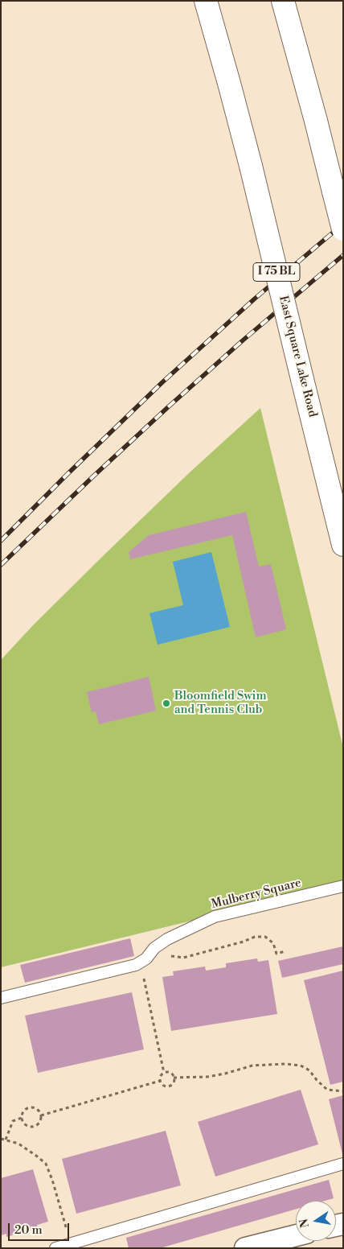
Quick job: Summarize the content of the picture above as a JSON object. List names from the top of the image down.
{
  "streets": {
    "highway": ["I 75 BL", "East Square Lake Road"],
    "lane": ["Mulberry Square"]
  },
  "crossings": [
    ["I 75 BL", "East Square Lake Road"]
  ],
  "places": ["Bloomfield Swim and Tennis Club"],
  "scale_bar": "20 m",
  "north": "left"
}
